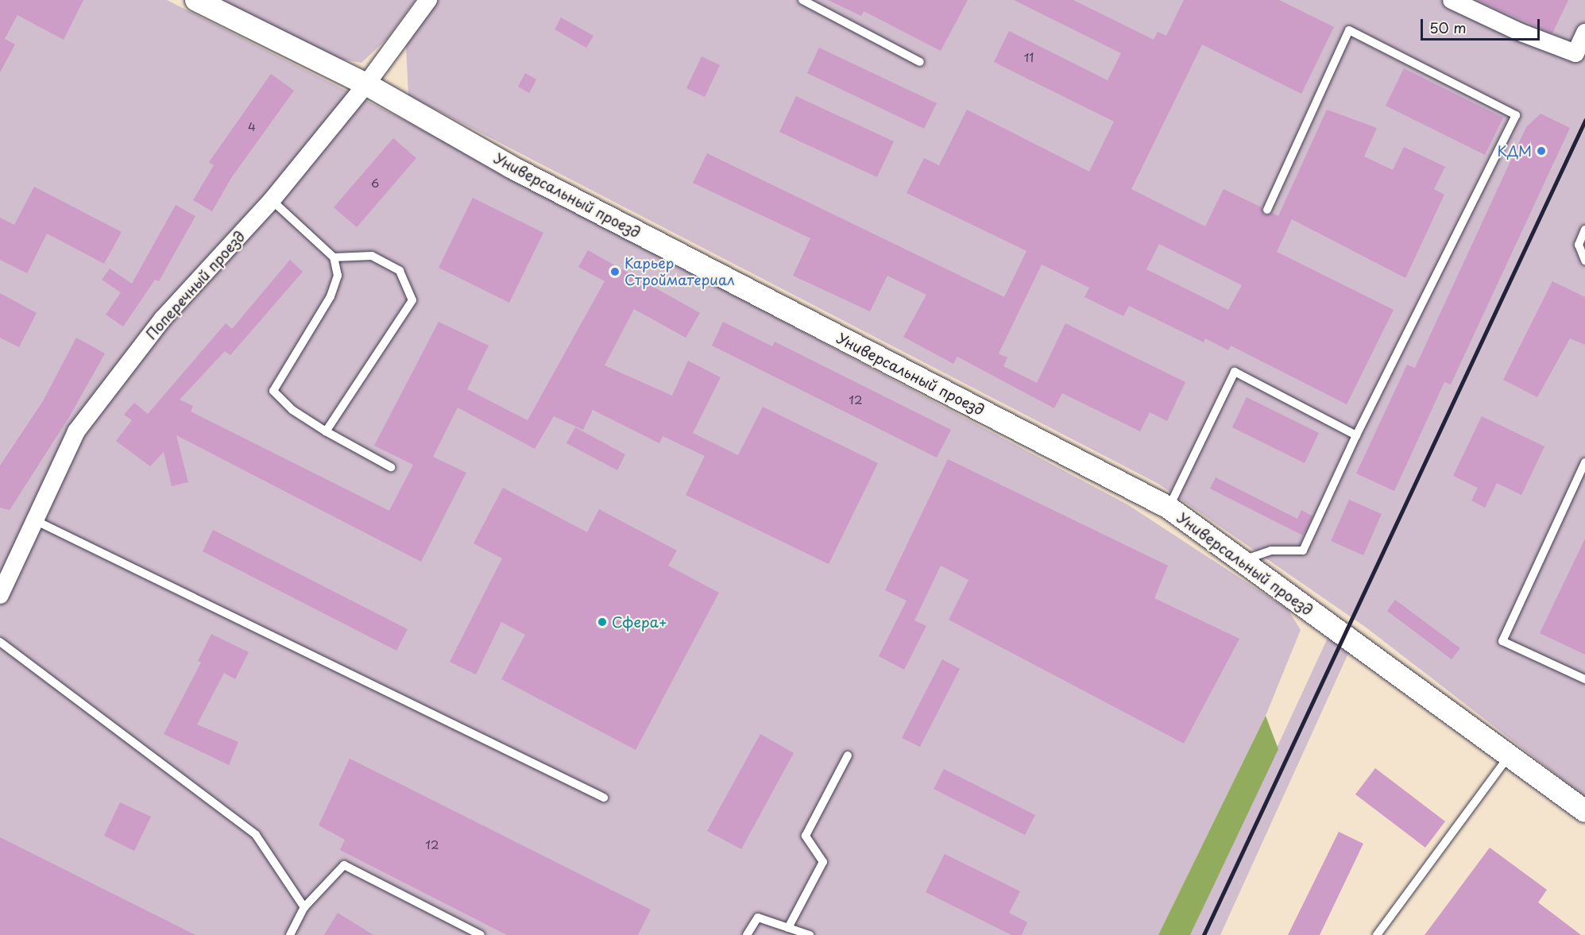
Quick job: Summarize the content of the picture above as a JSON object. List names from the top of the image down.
{
  "streets": {
    "street": ["Универсальный проезд", "Поперечный проезд"]
  },
  "crossings": [
    ["Универсальный проезд", "Поперечный проезд"]
  ],
  "places": ["КДМ", "Карьер Стройматериал", "Сфера+"],
  "house_numbers": [
    "11",
    "4",
    "6",
    "12",
    "12"
  ],
  "scale_bar": "50 m"
}
